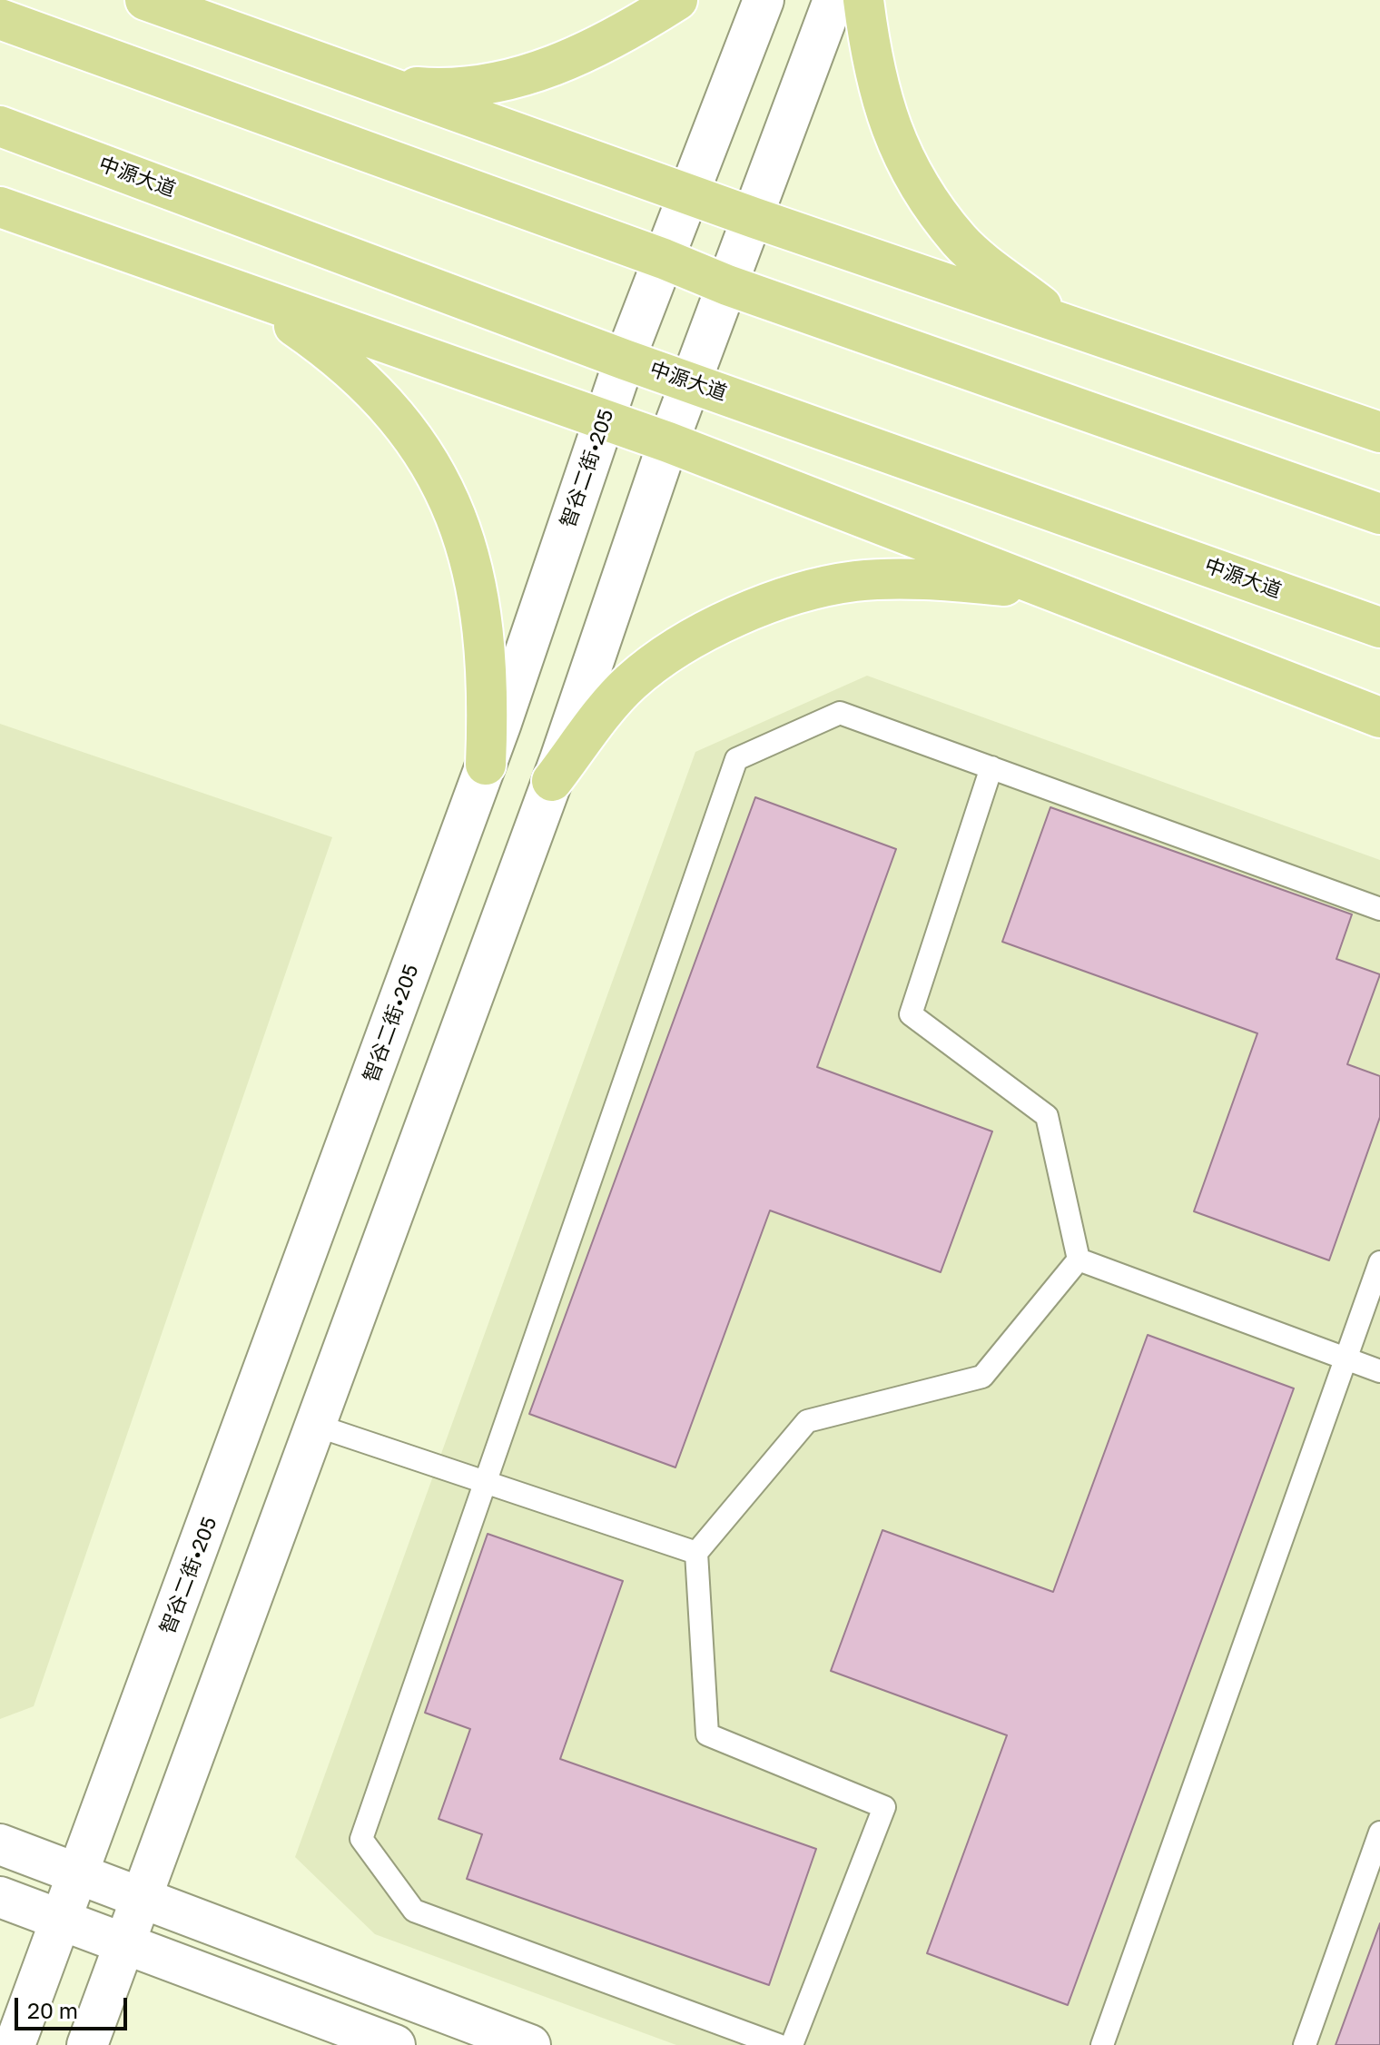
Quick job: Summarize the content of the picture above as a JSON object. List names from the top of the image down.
{
  "streets": {
    "main road": ["中源大道", "智谷二街•205"]
  },
  "crossings": [
    ["中源大道", "智谷二街•205"]
  ],
  "scale_bar": "20 m"
}
